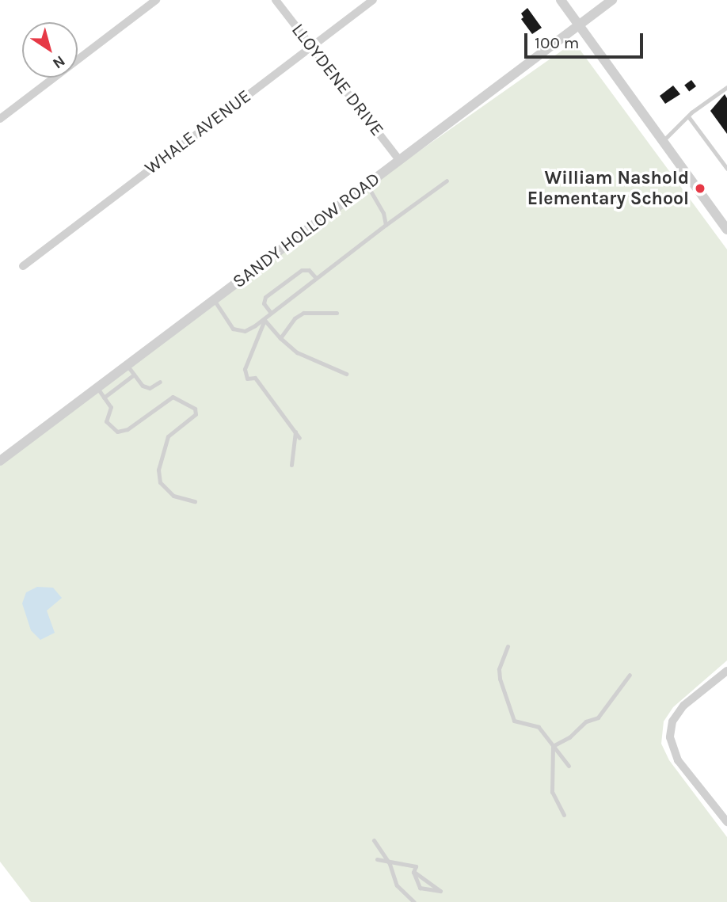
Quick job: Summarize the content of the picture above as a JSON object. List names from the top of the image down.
{
  "streets": {
    "street": ["LLOYDENE DRIVE", "WHALE AVENUE", "SANDY HOLLOW ROAD"]
  },
  "crossings": [
    ["LLOYDENE DRIVE", "WHALE AVENUE"],
    ["LLOYDENE DRIVE", "SANDY HOLLOW ROAD"]
  ],
  "places": ["William Nashold Elementary School"],
  "scale_bar": "100 m",
  "north": "bottom right"
}
